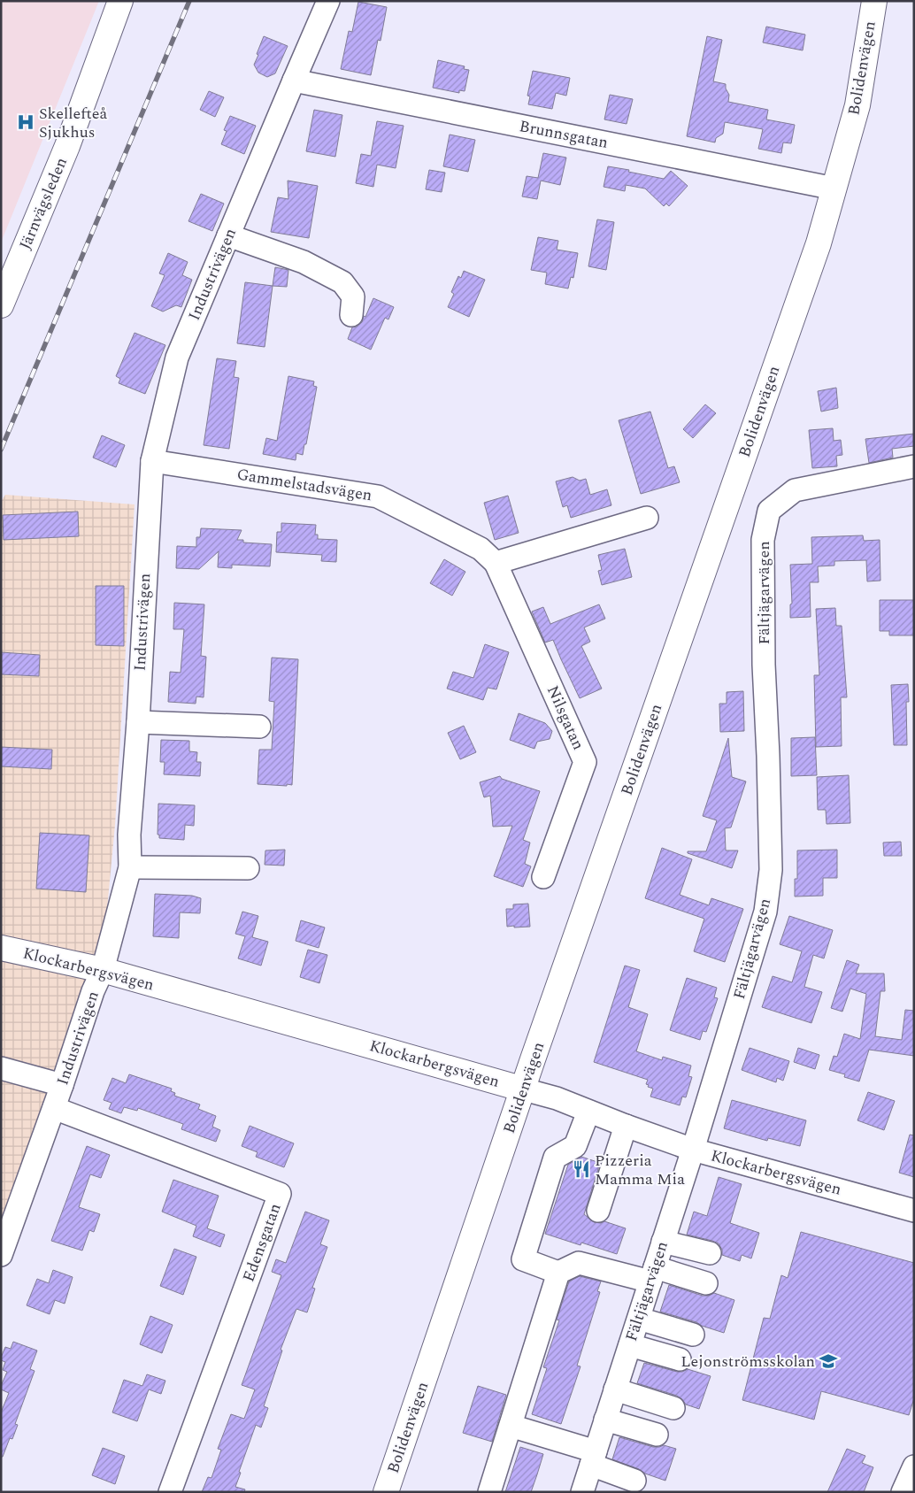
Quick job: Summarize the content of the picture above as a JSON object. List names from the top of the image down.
{
  "streets": {
    "main road": ["Bolidenvägen", "Järnvägsleden", "Klockarbergsvägen"],
    "street": [
      "Brunnsgatan",
      "Industrivägen",
      "Gammelstadsvägen",
      "Fältjägarvägen",
      "Nilsgatan",
      "Edensgatan"
    ]
  },
  "crossings": [
    ["Bolidenvägen", "Brunnsgatan"],
    ["Bolidenvägen", "Klockarbergsvägen"],
    ["Brunnsgatan", "Industrivägen"],
    ["Industrivägen", "Gammelstadsvägen"],
    ["Industrivägen", "Klockarbergsvägen"],
    ["Industrivägen", "Edensgatan"],
    ["Gammelstadsvägen", "Nilsgatan"],
    ["Fältjägarvägen", "Klockarbergsvägen"]
  ],
  "places": {
    "hospital": ["Skellefteå Sjukhus"],
    "restaurant": ["Pizzeria Mamma Mia"],
    "school or university": ["Lejonströmsskolan"]
  }
}
